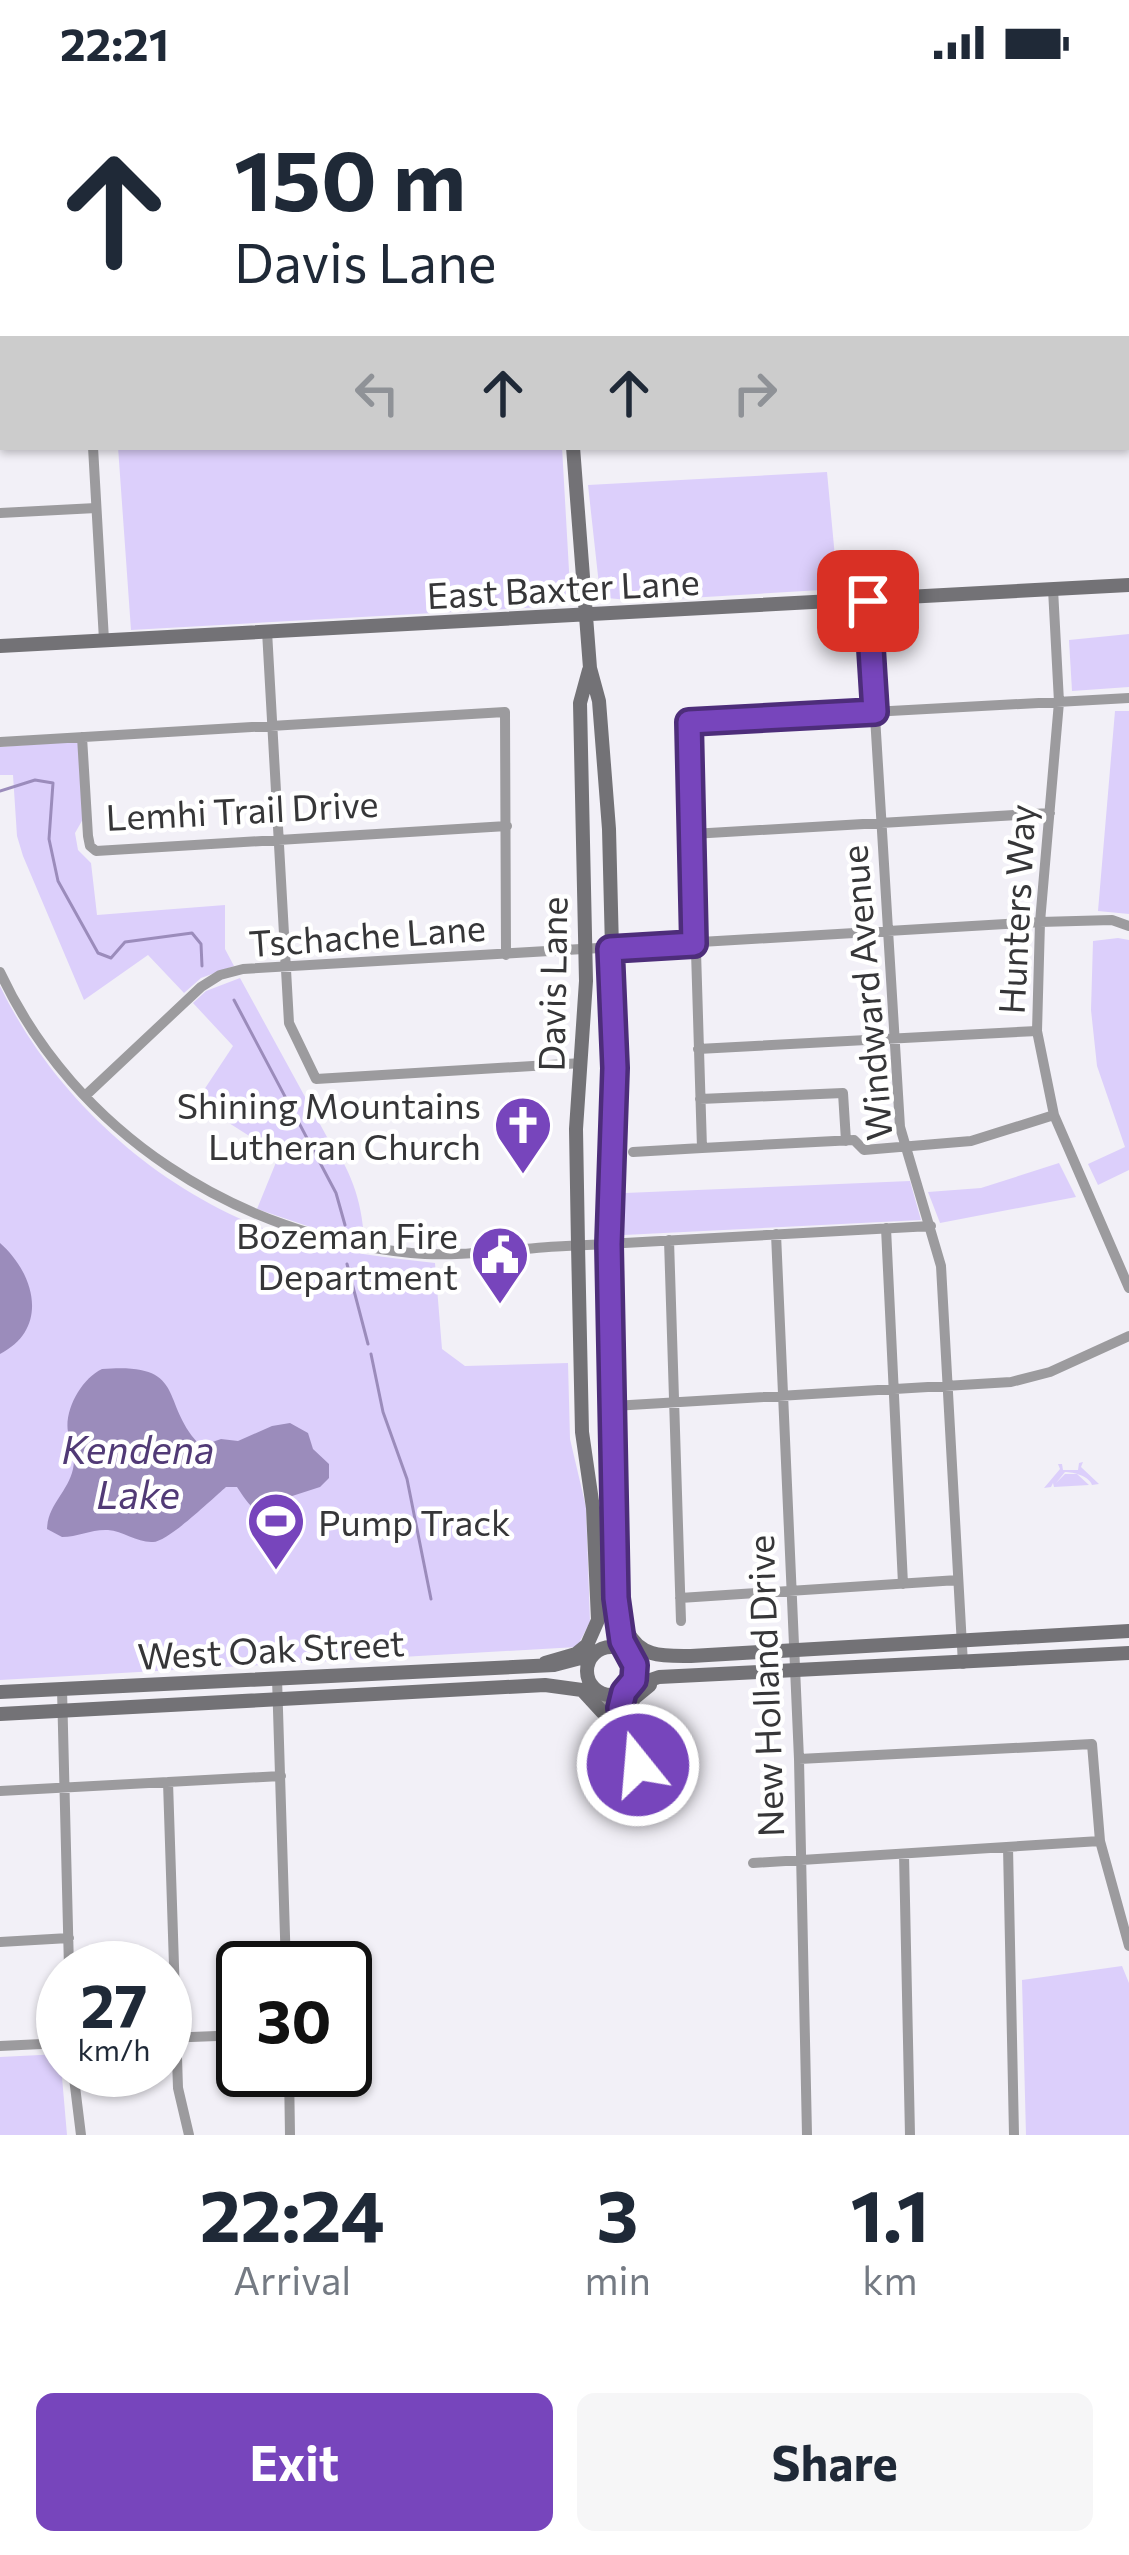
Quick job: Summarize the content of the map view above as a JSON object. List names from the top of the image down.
{
  "streets": {
    "main road": ["East Baxter Lane", "Davis Lane", "West Oak Street"],
    "street": [
      "Lemhi Trail Drive",
      "Hunters Way",
      "Tschache Lane",
      "Windward Avenue",
      "New Holland Drive"
    ]
  },
  "crossings": [
    ["East Baxter Lane", "Hunters Way"],
    ["East Baxter Lane", "Davis Lane"],
    ["East Baxter Lane", "Windward Avenue"],
    ["Hunters Way", "Tschache Lane"],
    ["Tschache Lane", "Davis Lane"],
    ["Tschache Lane", "Windward Avenue"]
  ],
  "water": ["Kendena Lake"],
  "places": {
    "church": ["Shining Mountains Lutheran Church"],
    "public building": ["Bozeman Fire Department"],
    "sports": ["Pump Track"]
  },
  "page": {
    "status": "22:21",
    "turn": ["150 m", "Davis Lane"],
    "speed": "27 km/h",
    "limit": "30",
    "eta": [
      "22:24",
      "Arrival",
      "3",
      "min",
      "1.1",
      "km"
    ],
    "buttons": ["Exit", "Share"]
  }
}
